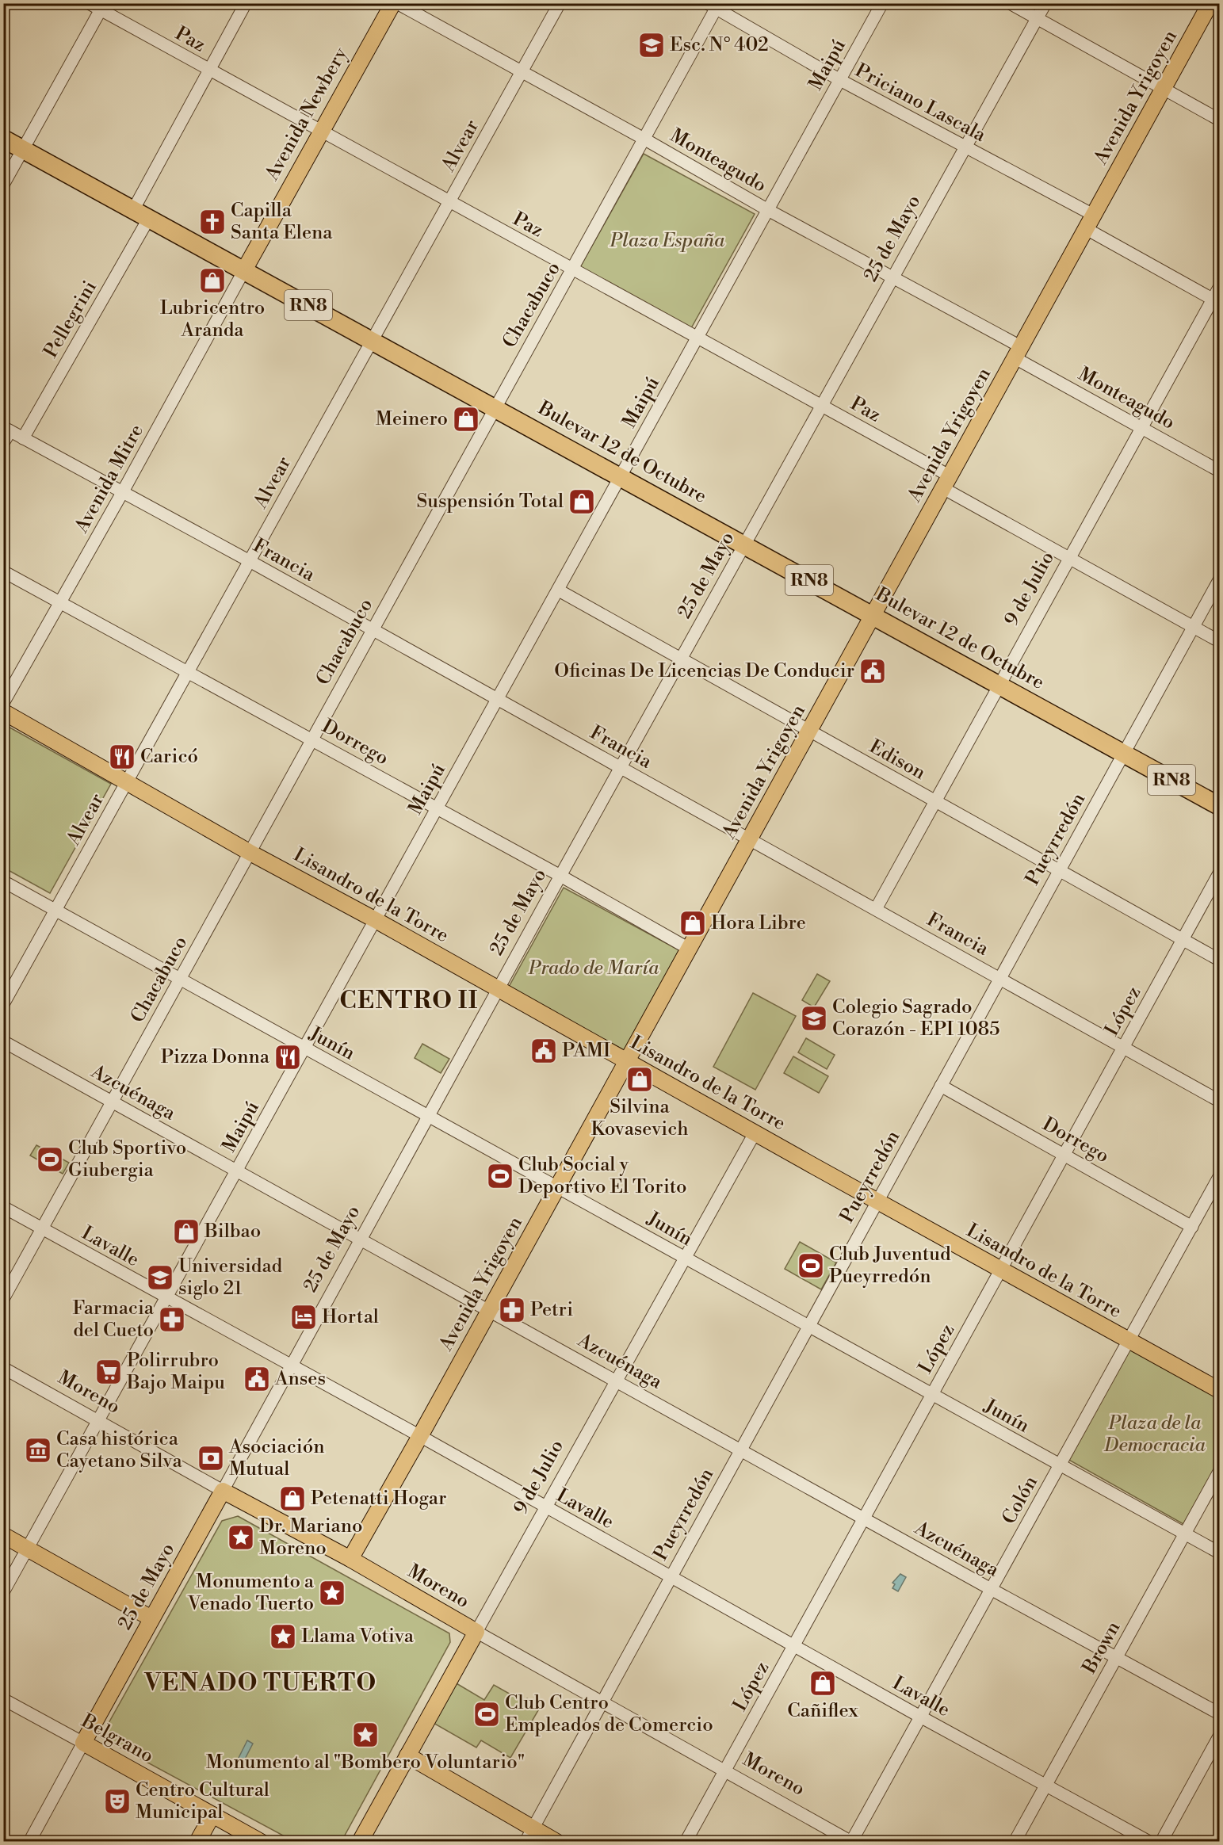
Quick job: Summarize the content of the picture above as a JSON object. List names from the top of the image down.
{
  "streets": {
    "highway": ["RN8", "Bulevar 12 de Octubre"],
    "main road": [
      "Avenida Yrigoyen",
      "Avenida Newbery",
      "25 de Mayo",
      "9 de Julio",
      "Lisandro de la Torre",
      "Moreno",
      "Belgrano"
    ],
    "street": [
      "Paz",
      "Maipú",
      "Priciano Lascala",
      "Alvear",
      "Monteagudo",
      "Chacabuco",
      "Pellegrini",
      "Avenida Mitre",
      "Francia",
      "Dorrego",
      "Edison",
      "Pueyrredón",
      "López",
      "Junín",
      "Azcuénaga",
      "Lavalle",
      "Colón",
      "Brown"
    ]
  },
  "crossings": [
    ["Paz", "Maipú"],
    ["Paz", "Avenida Yrigoyen"],
    ["Paz", "Avenida Newbery"],
    ["Paz", "Alvear"],
    ["Paz", "25 de Mayo"],
    ["Paz", "Chacabuco"],
    ["Paz", "Pellegrini"],
    ["Paz", "9 de Julio"],
    ["Paz", "Pueyrredón"],
    ["Maipú", "Priciano Lascala"],
    ["Maipú", "Monteagudo"],
    ["Maipú", "Bulevar 12 de Octubre"],
    ["Maipú", "Francia"],
    ["Maipú", "Dorrego"],
    ["Maipú", "Edison"],
    ["Maipú", "Lisandro de la Torre"],
    ["Maipú", "Junín"],
    ["Maipú", "Azcuénaga"],
    ["Maipú", "Lavalle"],
    ["Maipú", "Moreno"],
    ["Avenida Yrigoyen", "Priciano Lascala"],
    ["Avenida Yrigoyen", "Monteagudo"],
    ["Avenida Yrigoyen", "Bulevar 12 de Octubre"],
    ["Avenida Yrigoyen", "Francia"],
    ["Avenida Yrigoyen", "Dorrego"],
    ["Avenida Yrigoyen", "Edison"],
    ["Avenida Yrigoyen", "Lisandro de la Torre"],
    ["Avenida Yrigoyen", "Junín"],
    ["Avenida Yrigoyen", "Azcuénaga"],
    ["Avenida Yrigoyen", "Lavalle"],
    ["Avenida Yrigoyen", "Moreno"],
    ["Priciano Lascala", "25 de Mayo"],
    ["Priciano Lascala", "Chacabuco"],
    ["Priciano Lascala", "9 de Julio"],
    ["Avenida Newbery", "Bulevar 12 de Octubre"],
    ["Avenida Newbery", "Avenida Mitre"],
    ["Alvear", "Monteagudo"],
    ["Alvear", "Bulevar 12 de Octubre"],
    ["Alvear", "Francia"],
    ["Alvear", "Dorrego"],
    ["Alvear", "Lisandro de la Torre"],
    ["Alvear", "Junín"],
    ["Monteagudo", "25 de Mayo"],
    ["Monteagudo", "Chacabuco"],
    ["Monteagudo", "9 de Julio"],
    ["25 de Mayo", "Bulevar 12 de Octubre"],
    ["25 de Mayo", "Francia"],
    ["25 de Mayo", "Dorrego"],
    ["25 de Mayo", "Edison"],
    ["25 de Mayo", "Lisandro de la Torre"],
    ["25 de Mayo", "Junín"],
    ["25 de Mayo", "Azcuénaga"],
    ["25 de Mayo", "Lavalle"],
    ["25 de Mayo", "Moreno"],
    ["25 de Mayo", "Belgrano"],
    ["Chacabuco", "Bulevar 12 de Octubre"],
    ["Chacabuco", "Francia"],
    ["Chacabuco", "Dorrego"],
    ["Chacabuco", "Lisandro de la Torre"],
    ["Chacabuco", "Junín"],
    ["Chacabuco", "Azcuénaga"],
    ["Chacabuco", "Lavalle"],
    ["Pellegrini", "Bulevar 12 de Octubre"],
    ["Pellegrini", "Francia"],
    ["Bulevar 12 de Octubre", "Avenida Mitre"],
    ["Bulevar 12 de Octubre", "9 de Julio"],
    ["Bulevar 12 de Octubre", "Pueyrredón"],
    ["Avenida Mitre", "Francia"],
    ["Avenida Mitre", "Dorrego"],
    ["Francia", "9 de Julio"],
    ["Francia", "Pueyrredón"],
    ["Francia", "López"],
    ["9 de Julio", "Edison"],
    ["9 de Julio", "Lisandro de la Torre"],
    ["9 de Julio", "Junín"],
    ["9 de Julio", "Azcuénaga"],
    ["9 de Julio", "Lavalle"],
    ["9 de Julio", "Moreno"],
    ["Dorrego", "Pueyrredón"],
    ["Dorrego", "López"],
    ["Dorrego", "Colón"],
    ["Edison", "Pueyrredón"],
    ["Edison", "López"],
    ["Pueyrredón", "Lisandro de la Torre"],
    ["Pueyrredón", "Junín"],
    ["Pueyrredón", "Azcuénaga"],
    ["Pueyrredón", "Lavalle"],
    ["Pueyrredón", "Moreno"],
    ["Lisandro de la Torre", "López"],
    ["Lisandro de la Torre", "Colón"],
    ["López", "Junín"],
    ["López", "Azcuénaga"],
    ["López", "Lavalle"],
    ["López", "Moreno"],
    ["Junín", "Colón"],
    ["Junín", "Brown"],
    ["Azcuénaga", "Colón"],
    ["Azcuénaga", "Brown"],
    ["Lavalle", "Colón"],
    ["Lavalle", "Brown"],
    ["Moreno", "Colón"]
  ],
  "districts": ["CENTRO II", "VENADO TUERTO"],
  "parks": ["Plaza España", "Prado de María", "Plaza de la Democracia"],
  "places": {
    "school or university": ["Esc. N° 402", "Colegio Sagrado Corazón - EPI 1085", "Universidad siglo 21"],
    "church": ["Capilla Santa Elena"],
    "shop": [
      "Lubricentro Aranda",
      "Meinero",
      "Suspensión Total",
      "Hora Libre",
      "Silvina Kovasevich",
      "Bilbao",
      "Petenatti Hogar",
      "Cañiflex"
    ],
    "public building": ["Oficinas De Licencias De Conducir", "PAMI", "Anses"],
    "restaurant": ["Caricó", "Pizza Donna"],
    "sports": [
      "Club Sportivo Giubergia",
      "Club Social y Deportivo El Torito",
      "Club Juventud Pueyrredón",
      "Club Centro Empleados de Comercio"
    ],
    "pharmacy": ["Petri", "Farmacia del Cueto"],
    "hotel": ["Hortal"],
    "supermarket": ["Polirrubro Bajo Maipu"],
    "museum": ["Casa histórica Cayetano Silva"],
    "bank": ["Asociación Mutual"],
    "place": [
      "Dr. Mariano Moreno",
      "Monumento a Venado Tuerto",
      "Llama Votiva",
      "Monumento al \"Bombero Voluntario\""
    ],
    "theatre": ["Centro Cultural Municipal"]
  }
}
